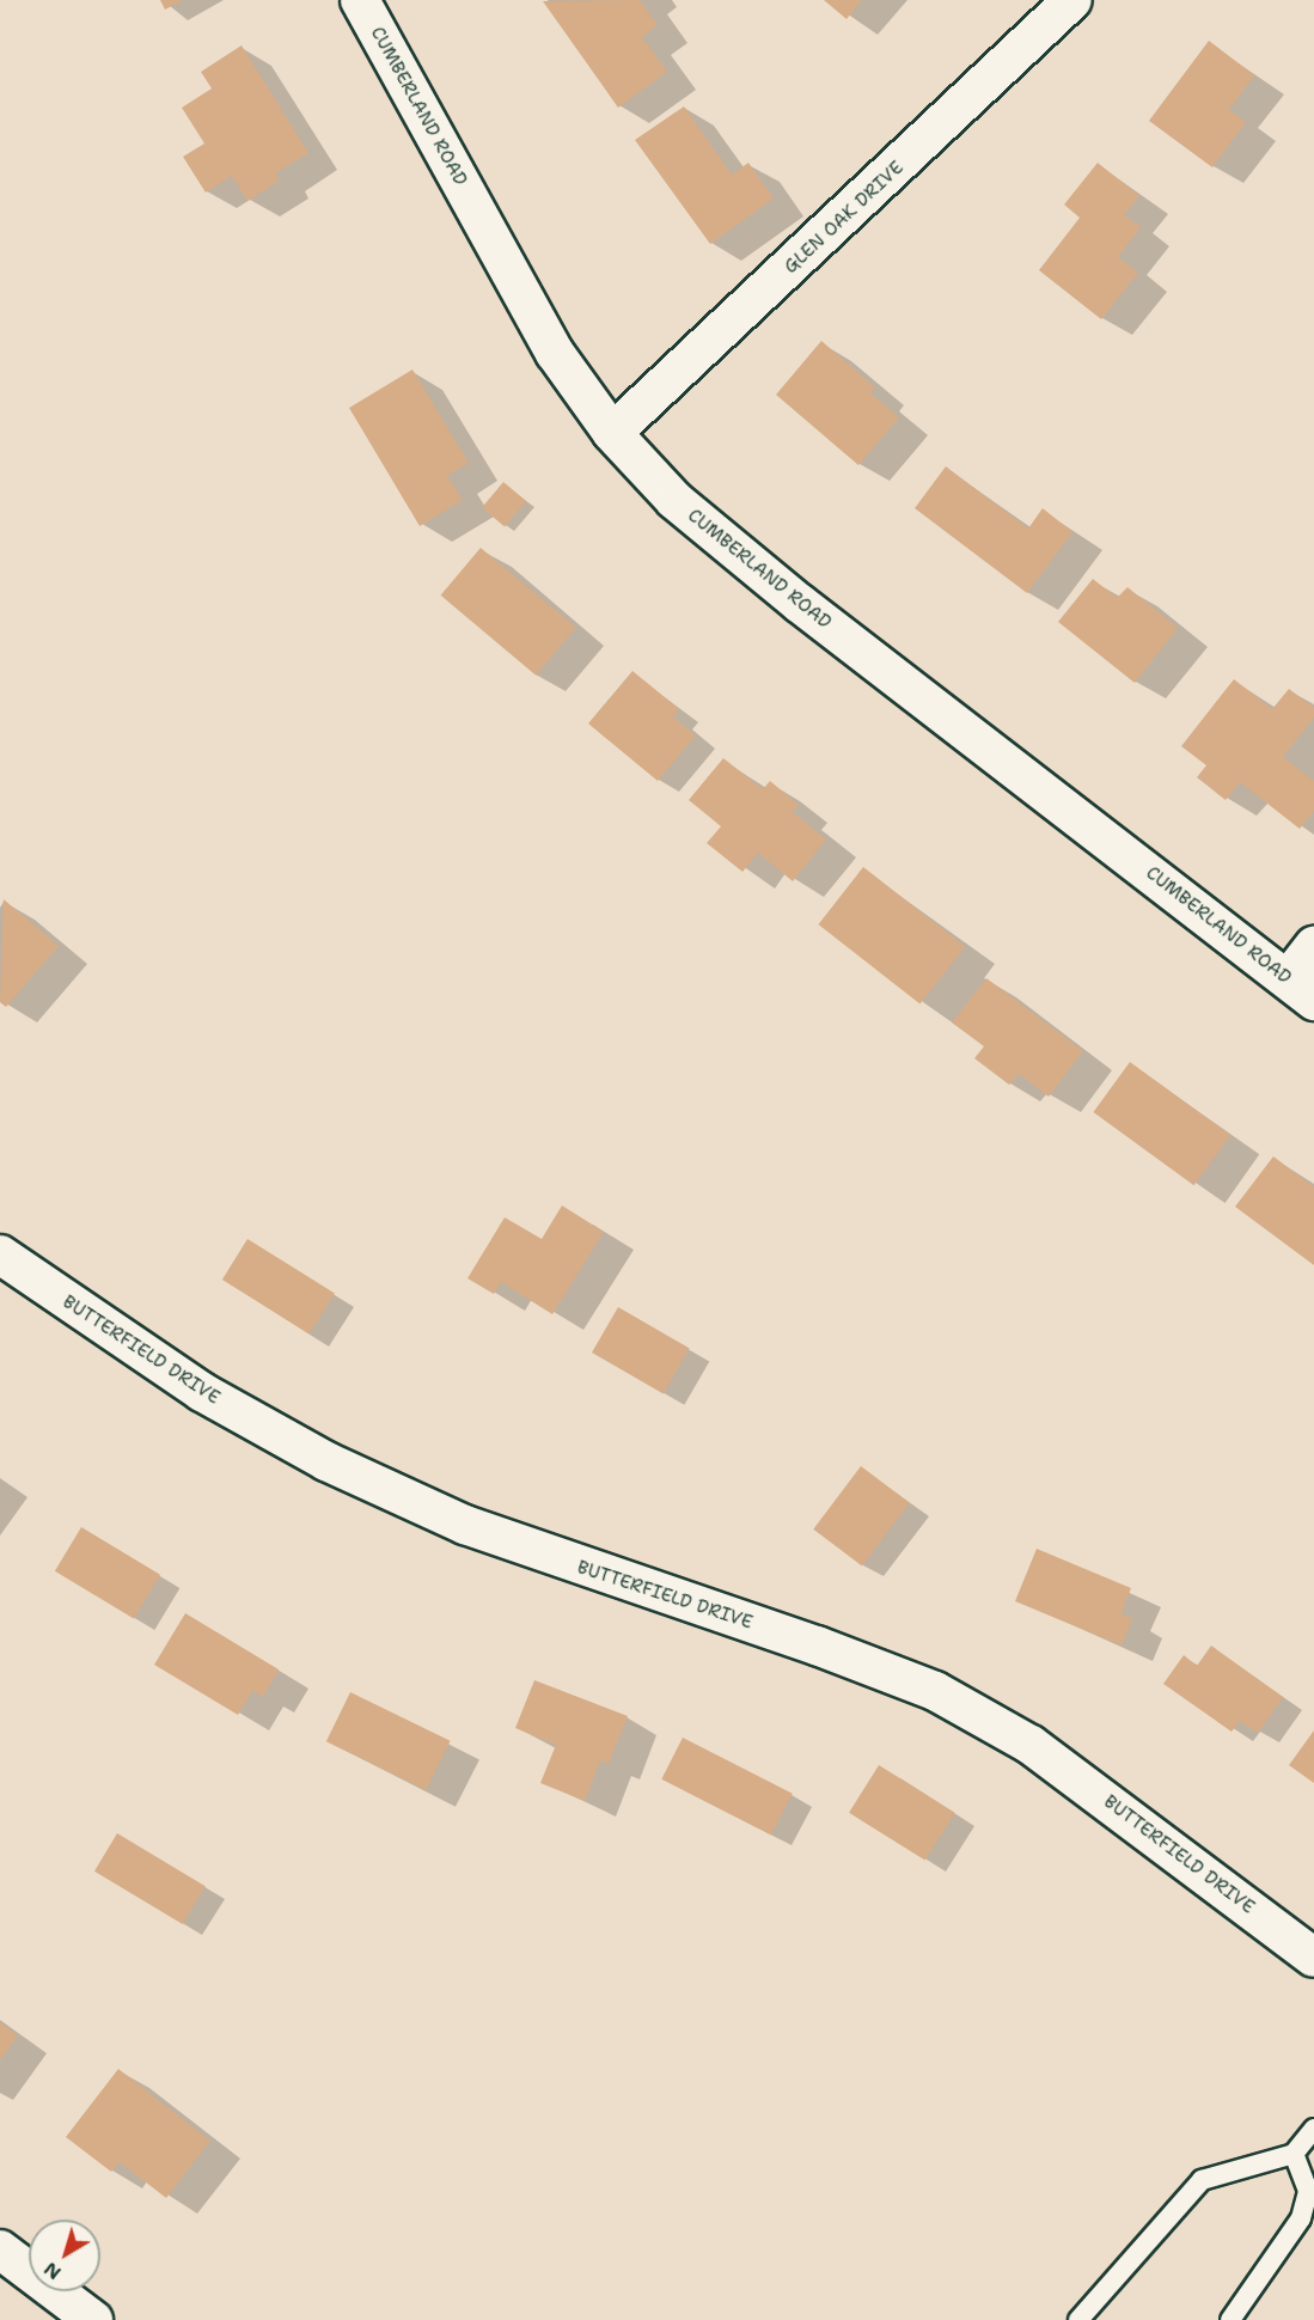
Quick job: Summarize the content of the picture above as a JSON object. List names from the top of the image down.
{
  "streets": {
    "street": ["CUMBERLAND ROAD", "GLEN OAK DRIVE", "BUTTERFIELD DRIVE"]
  },
  "crossings": [
    ["CUMBERLAND ROAD", "GLEN OAK DRIVE"]
  ],
  "north": "bottom left"
}
